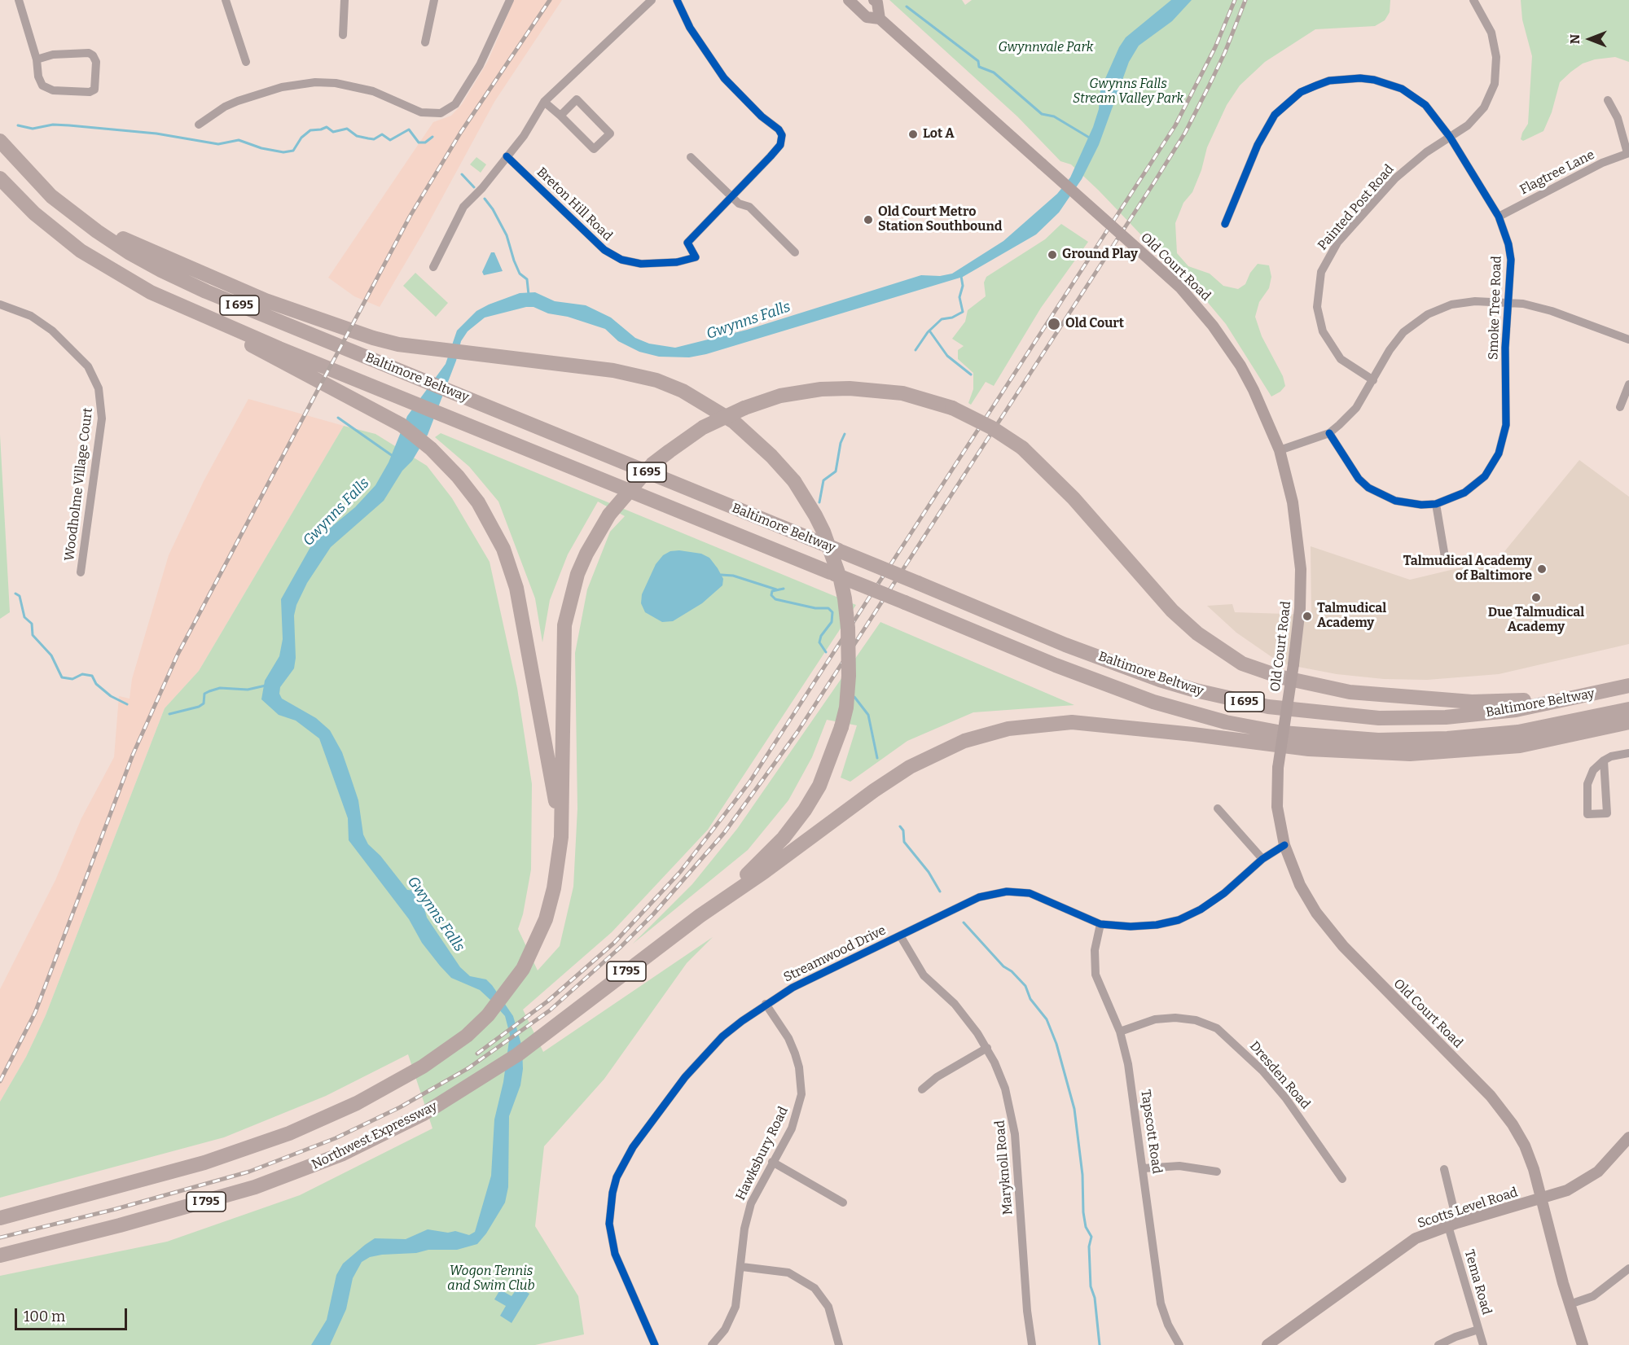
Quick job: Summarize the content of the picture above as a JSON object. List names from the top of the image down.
{
  "streets": {
    "highway": [
      "I 695",
      "Baltimore Beltway",
      "I 795",
      "Northwest Expressway"
    ],
    "main road": ["Old Court Road", "Scotts Level Road"],
    "street": [
      "Flagtree Lane",
      "Breton Hill Road",
      "Painted Post Road",
      "Smoke Tree Road",
      "Woodholme Village Court",
      "Streamwood Drive",
      "Dresden Road",
      "Tapscott Road",
      "Hawksbury Road",
      "Maryknoll Road",
      "Tema Road"
    ]
  },
  "crossings": [
    ["Flagtree Lane", "Smoke Tree Road"],
    ["Painted Post Road", "Smoke Tree Road"],
    ["Old Court Road", "Streamwood Drive"],
    ["Old Court Road", "Scotts Level Road"],
    ["Streamwood Drive", "Tapscott Road"],
    ["Streamwood Drive", "Hawksbury Road"],
    ["Streamwood Drive", "Maryknoll Road"],
    ["Dresden Road", "Tapscott Road"],
    ["Scotts Level Road", "Tema Road"]
  ],
  "water": ["Gwynns Falls"],
  "parks": ["Gwynnvale Park", "Gwynns Falls Stream Valley Park", "Wogon Tennis and Swim Club"],
  "places": [
    "Lot A",
    "Old Court Metro Station Southbound",
    "Ground Play",
    "Old Court",
    "Talmudical Academy of Baltimore",
    "Due Talmudical Academy",
    "Talmudical Academy"
  ],
  "scale_bar": "100 m",
  "north": "left"
}
